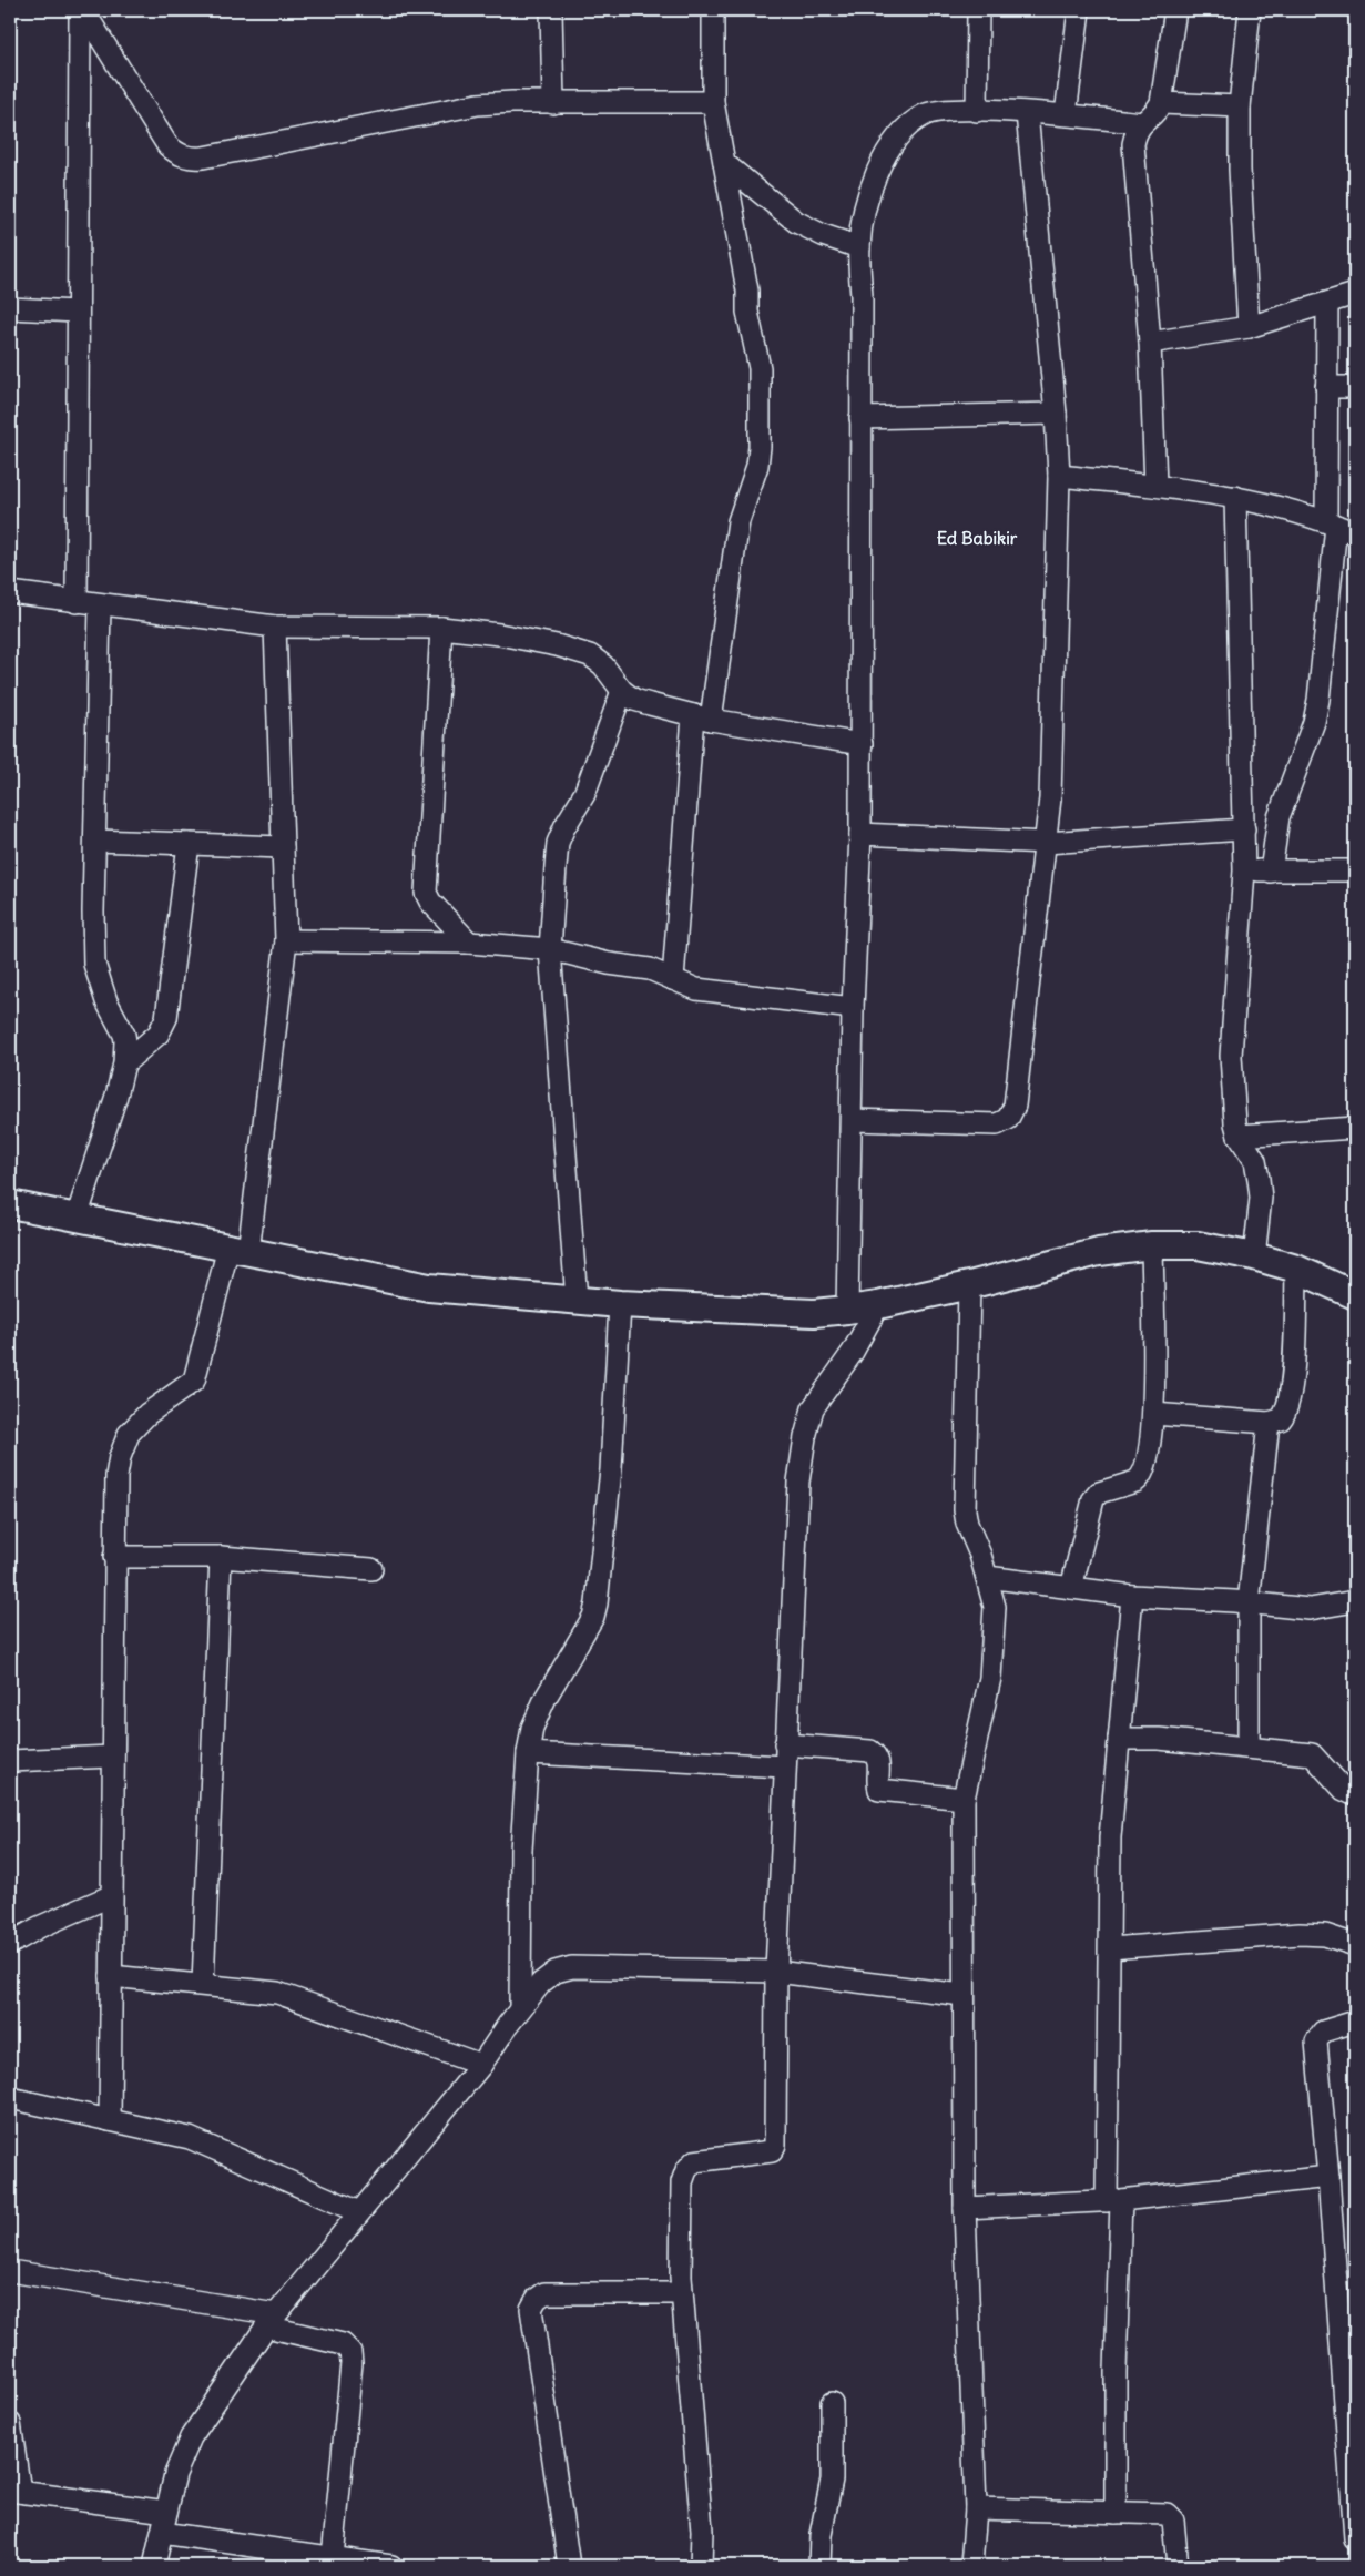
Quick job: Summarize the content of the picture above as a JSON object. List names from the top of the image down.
{
  "districts": ["Ed Babikir"]
}
